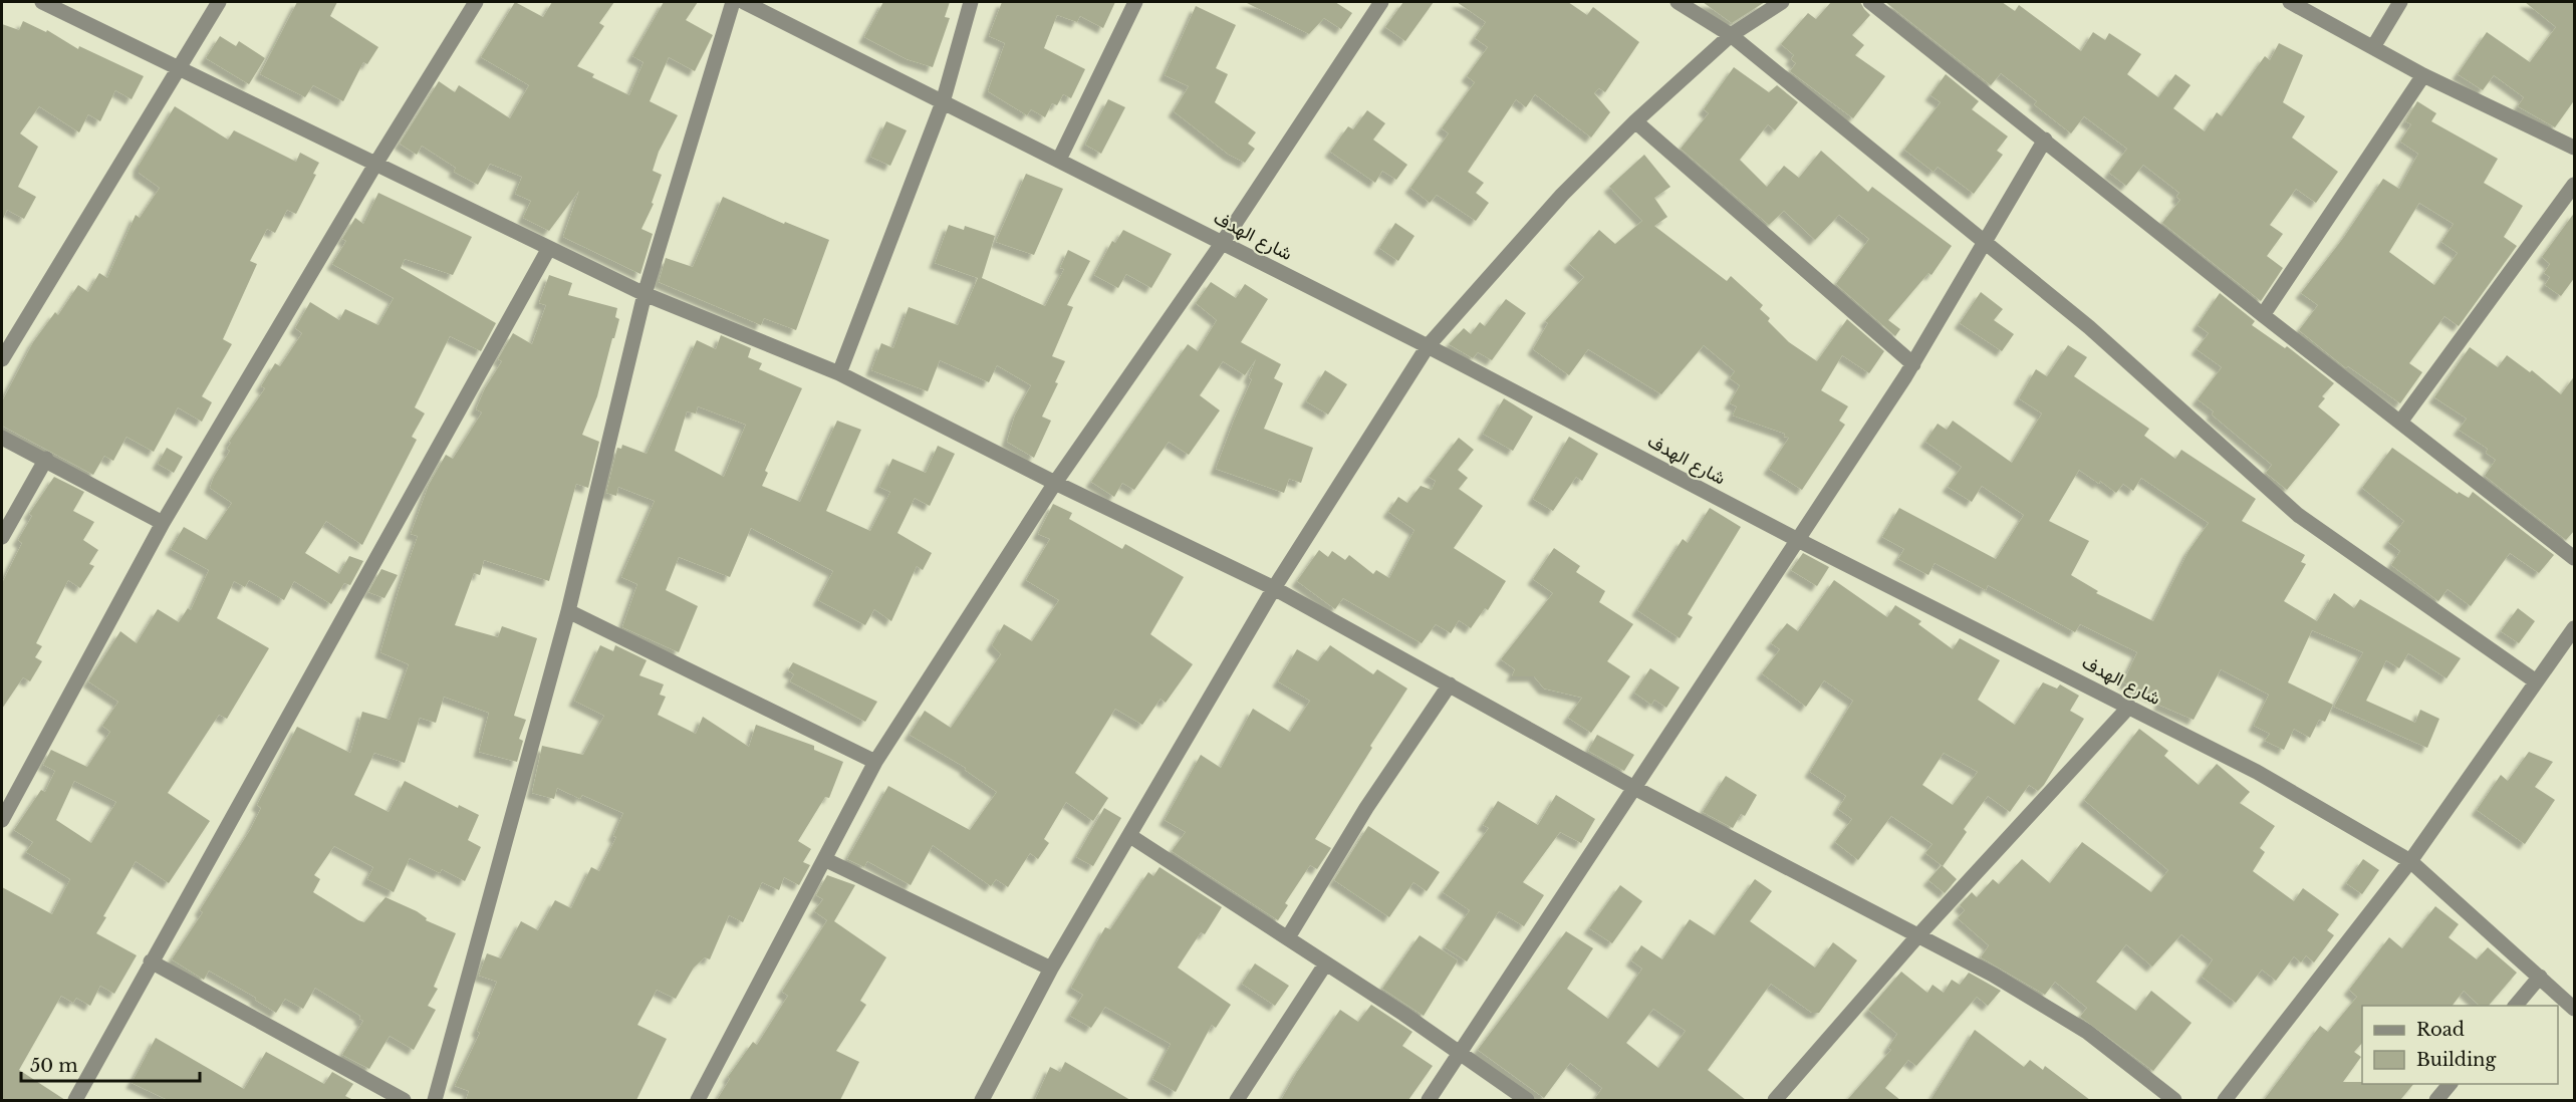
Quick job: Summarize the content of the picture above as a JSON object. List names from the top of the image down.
{
  "streets": {
    "street": ["شارع الهدف"]
  },
  "legend": ["Road", "Building"],
  "scale_bar": "50 m"
}
